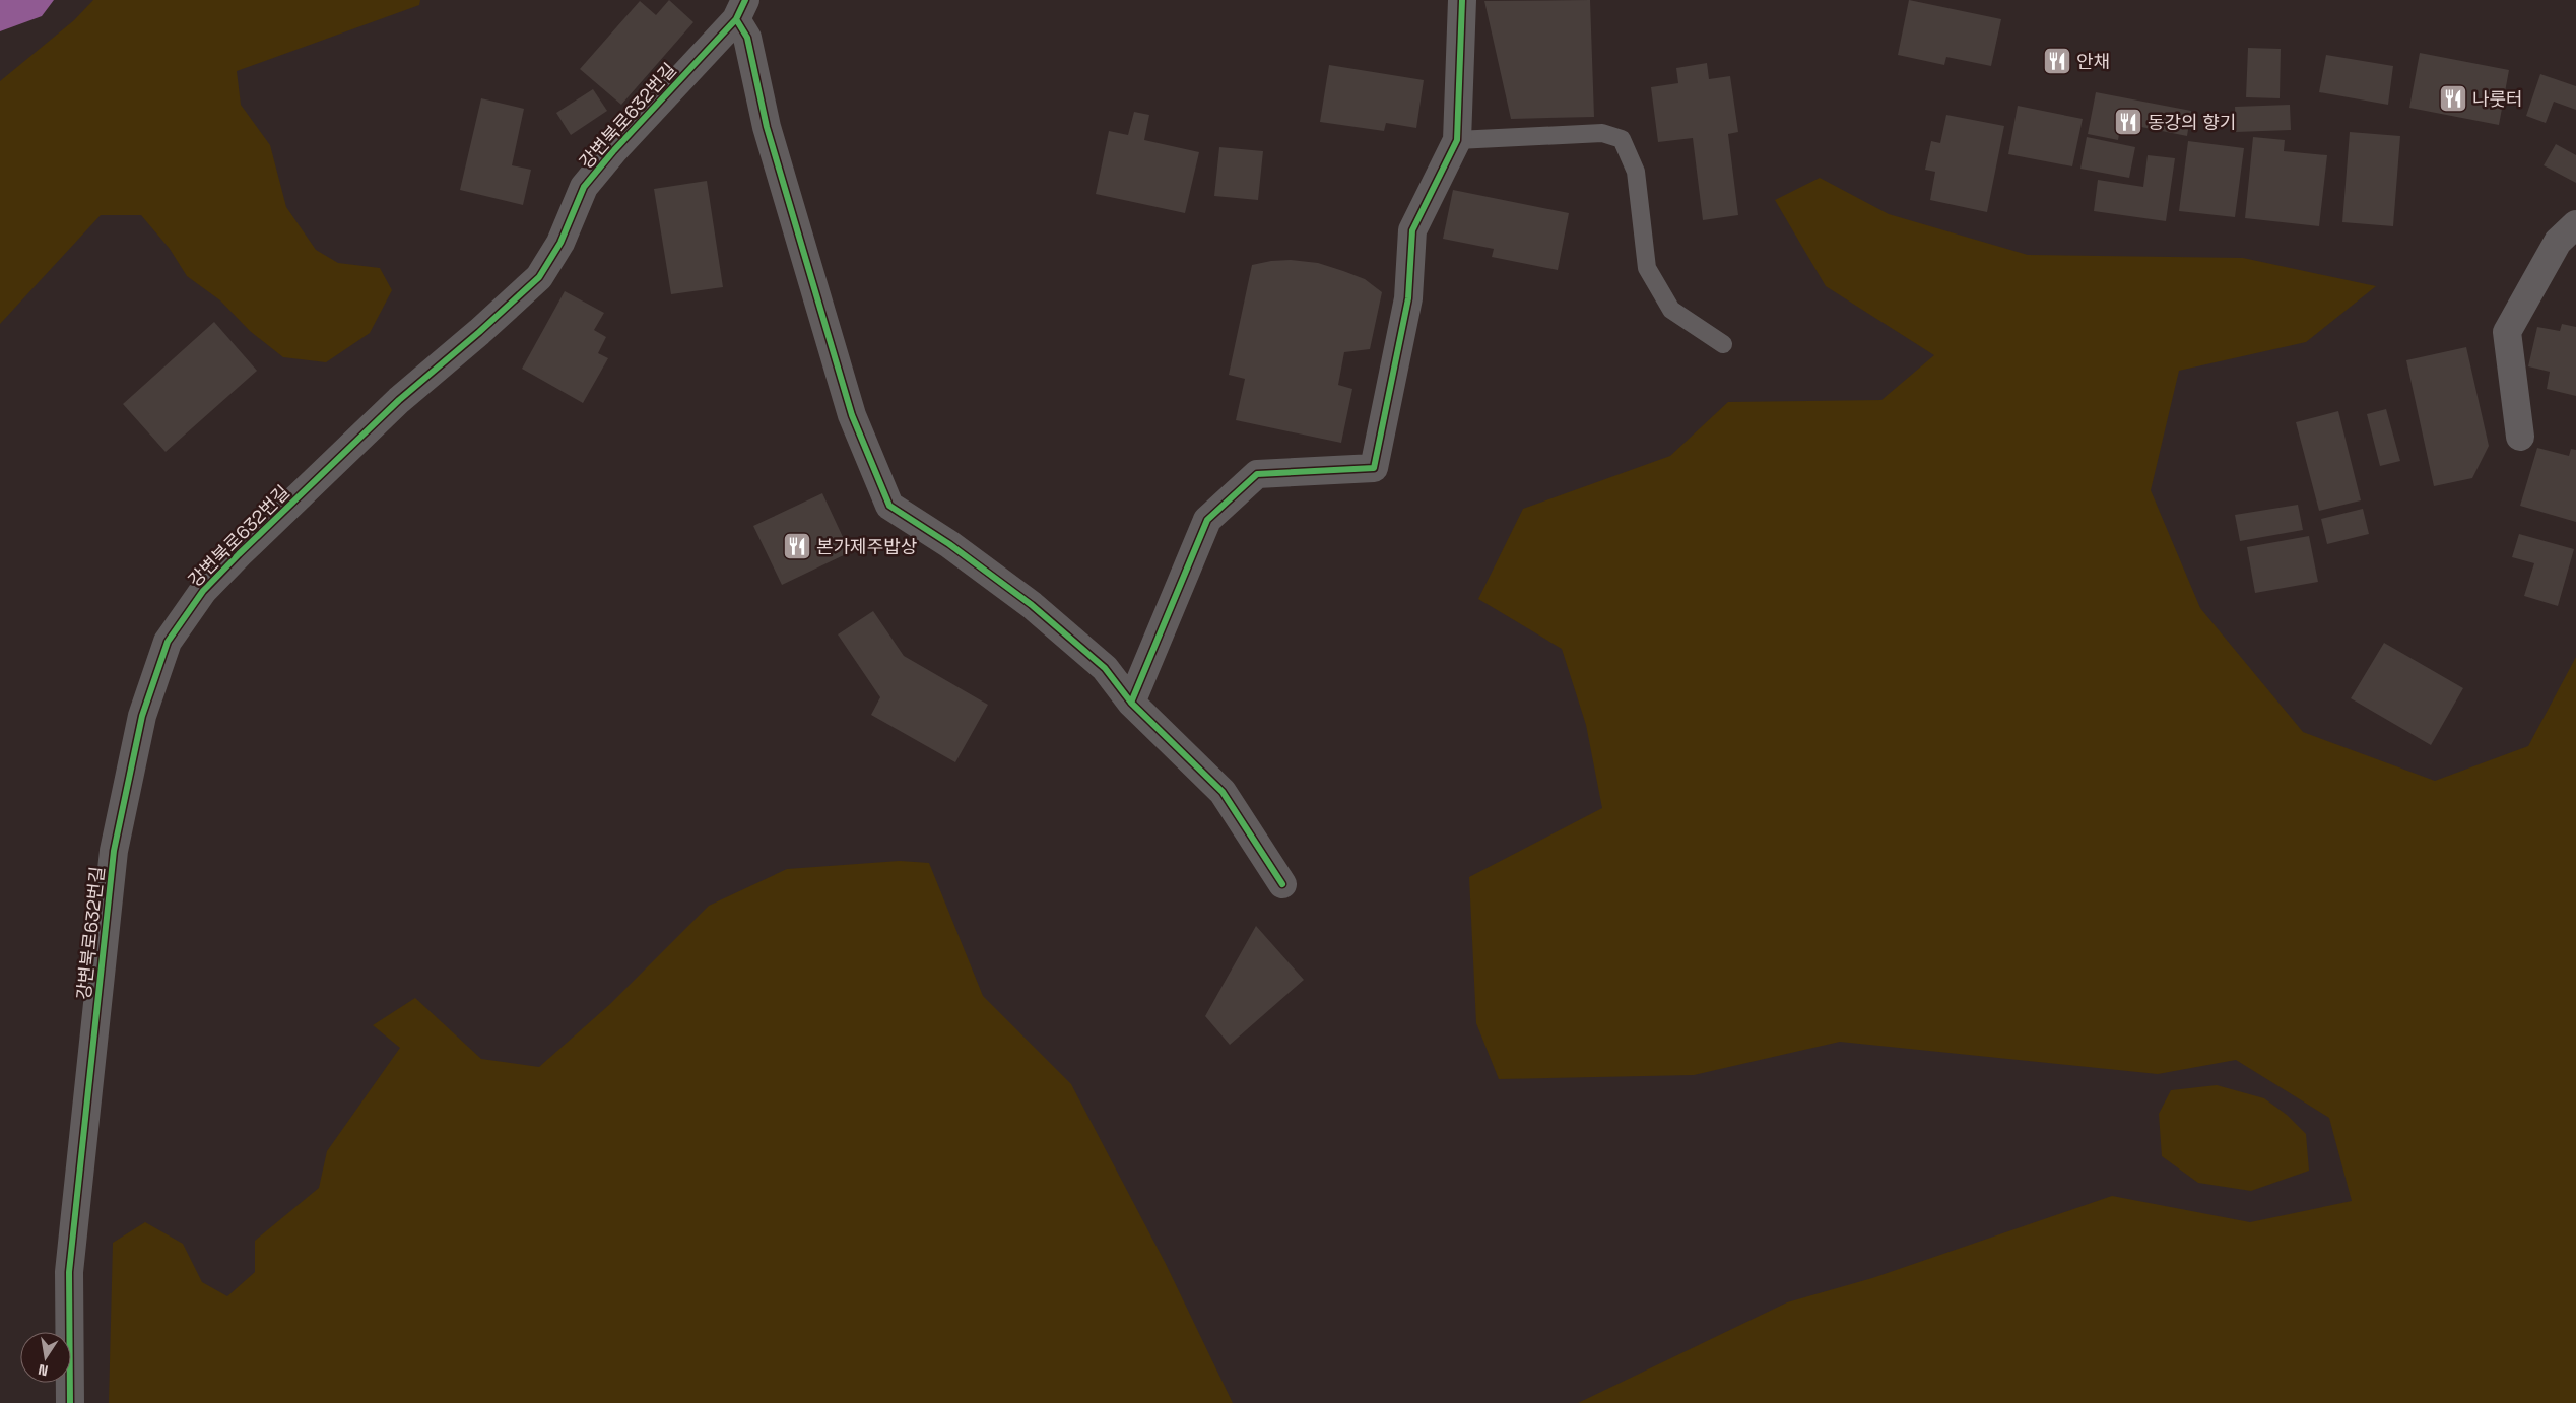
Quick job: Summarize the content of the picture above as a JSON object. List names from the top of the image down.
{
  "streets": {
    "street": ["강변북로632번길"]
  },
  "places": {
    "restaurant": [
      "안채",
      "나룻터",
      "동강의 향기",
      "본가제주밥상"
    ]
  },
  "north": "bottom"
}
